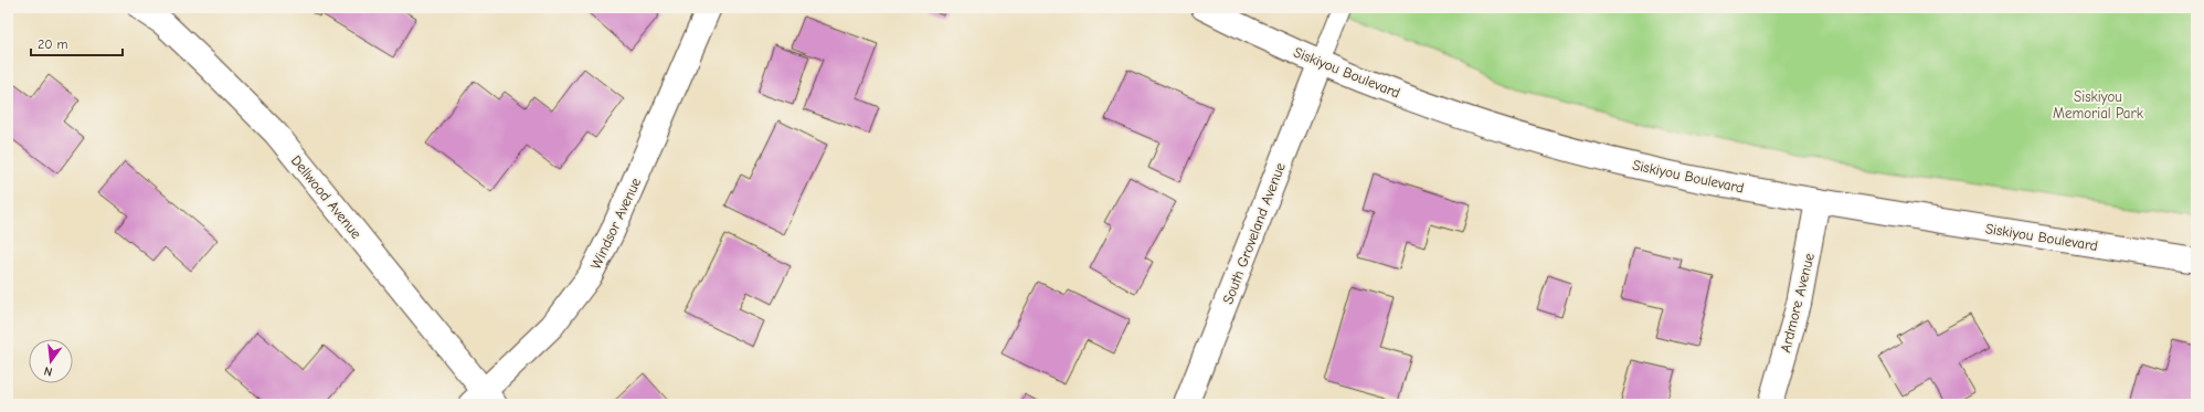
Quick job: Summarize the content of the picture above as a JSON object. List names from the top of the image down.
{
  "streets": {
    "street": [
      "Siskiyou Boulevard",
      "Dellwood Avenue",
      "Windsor Avenue",
      "South Groveland Avenue",
      "Ardmore Avenue"
    ]
  },
  "crossings": [
    ["Siskiyou Boulevard", "South Groveland Avenue"],
    ["Siskiyou Boulevard", "Ardmore Avenue"],
    ["Dellwood Avenue", "Windsor Avenue"]
  ],
  "parks": ["Siskiyou Memorial Park"],
  "scale_bar": "20 m",
  "north": "bottom"
}
